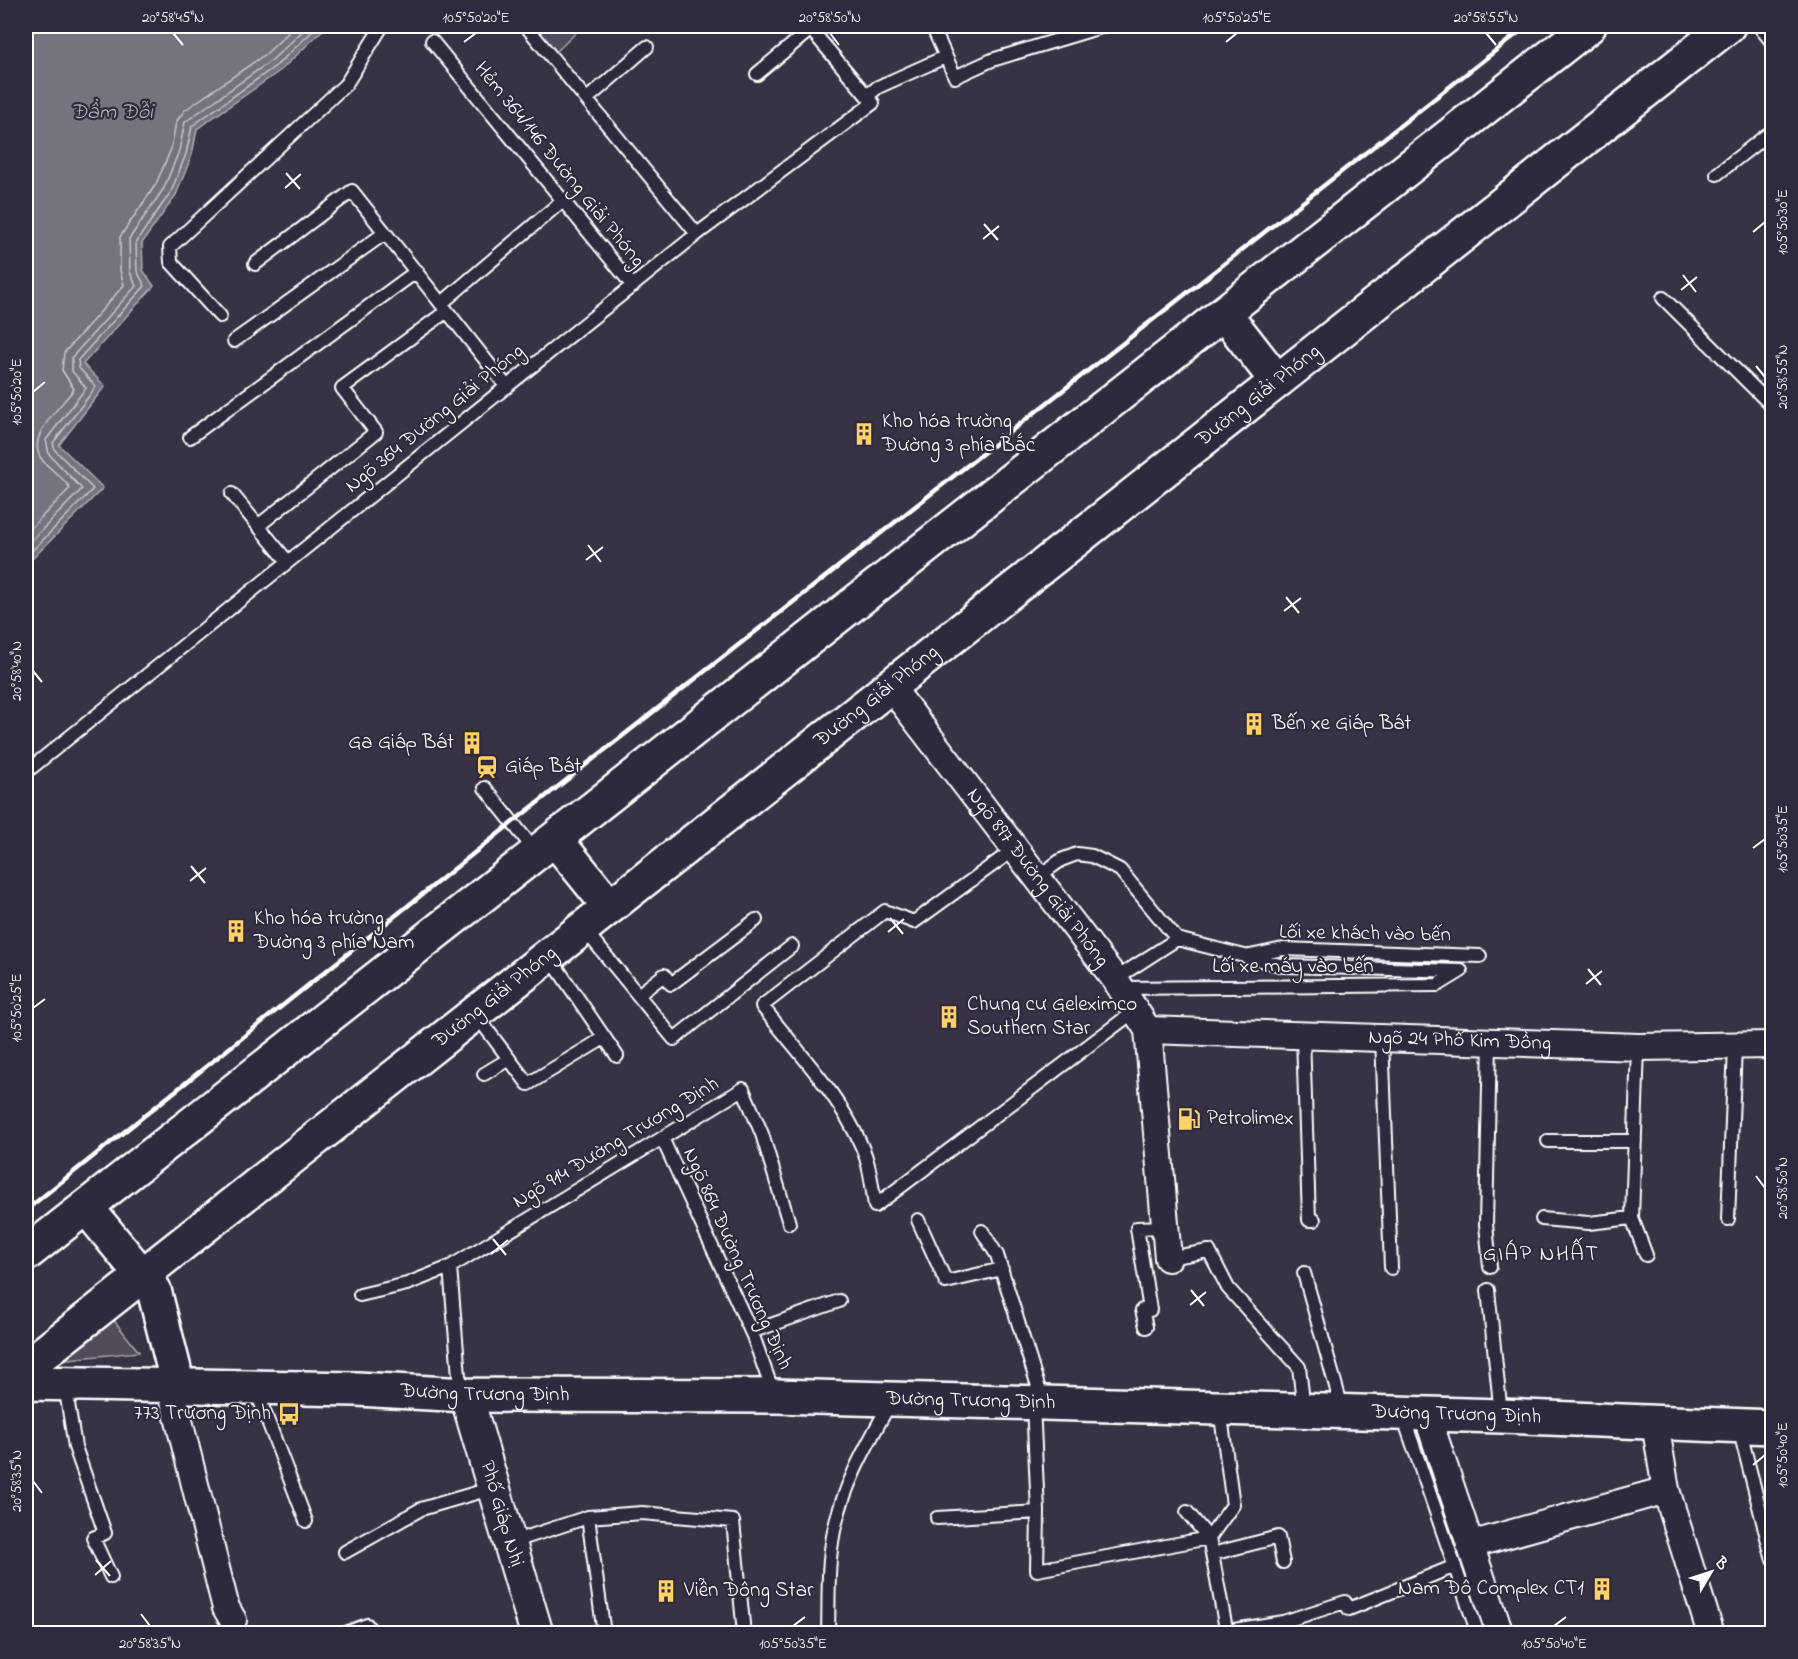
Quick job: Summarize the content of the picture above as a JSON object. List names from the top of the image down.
{
  "streets": {
    "main road": ["Đường Giải Phóng", "Đường Trương Định"],
    "street": ["Ngõ 897 Đường Giải Phóng", "Ngõ 24 Phố Kim Đồng", "Phố Giáp Nhị"],
    "lane": [
      "Hẻm 364/146 Đường Giải Phóng",
      "Ngõ 364 Đường Giải Phóng",
      "Lối xe khách vào bến",
      "Lối xe máy vào bến",
      "Ngõ 914 Đường Trương Định",
      "Ngõ 864 Đường Trương Định"
    ]
  },
  "crossings": [
    ["Hẻm 364/146 Đường Giải Phóng", "Ngõ 364 Đường Giải Phóng"],
    ["Đường Giải Phóng", "Ngõ 897 Đường Giải Phóng"],
    ["Ngõ 897 Đường Giải Phóng", "Lối xe máy vào bến"],
    ["Ngõ 897 Đường Giải Phóng", "Ngõ 24 Phố Kim Đồng"],
    ["Lối xe khách vào bến", "Lối xe máy vào bến"],
    ["Ngõ 914 Đường Trương Định", "Ngõ 864 Đường Trương Định"],
    ["Ngõ 864 Đường Trương Định", "Đường Trương Định"],
    ["Đường Trương Định", "Phố Giáp Nhị"]
  ],
  "districts": ["GIÁP NHẤT"],
  "water": ["Đầm Đỗi"],
  "places": {
    "building": [
      "Kho hóa trường Đường 3 phía Bắc",
      "Bến xe Giáp Bát",
      "Ga Giáp Bát",
      "Kho hóa trường Đường 3 phía Nam",
      "Chung cư Geleximco Southern Star",
      "Nam Đô Complex CT1",
      "Viễn Đông Star"
    ],
    "station": ["Giáp Bát"],
    "fuel station": ["Petrolimex"],
    "bus stop": ["773 Trương Định"]
  },
  "north": "top right",
  "coordinates": [
    "20°58'45\"N",
    "105°50'20\"E",
    "20°58'50\"N",
    "105°50'25\"E",
    "20°58'55\"N",
    "105°50'30\"E",
    "20°58'40\"N",
    "105°50'35\"E",
    "105°50'40\"E",
    "20°58'35\"N"
  ]
}
